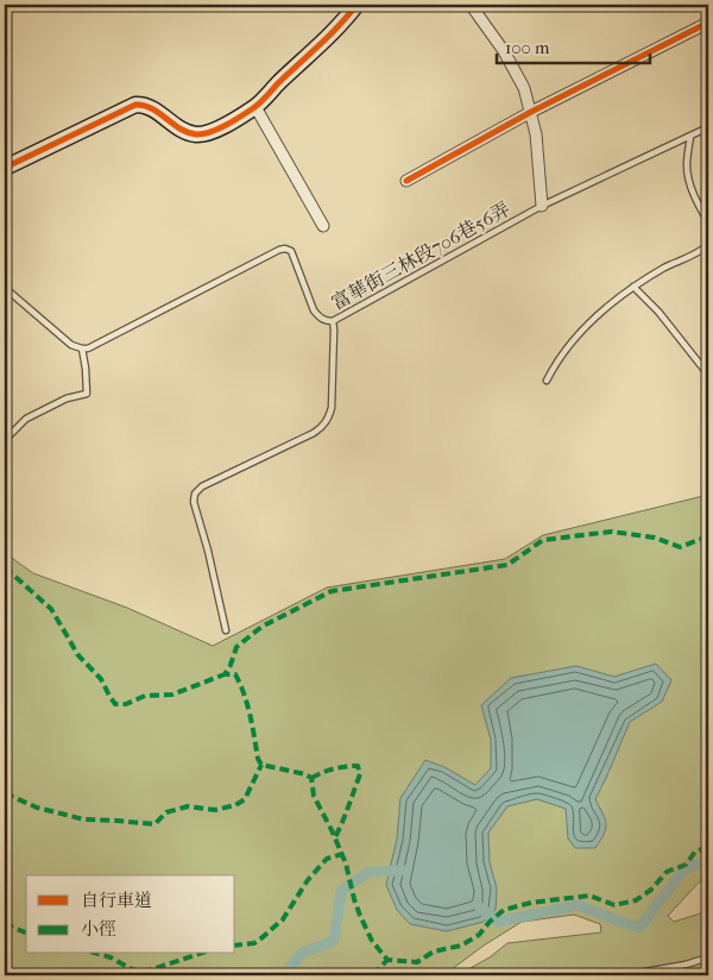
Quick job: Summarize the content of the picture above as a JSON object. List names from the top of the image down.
{
  "streets": {
    "lane": ["富華街三林段706巷56弄"]
  },
  "legend": ["自行車道", "小徑"],
  "scale_bar": "100 m"
}
